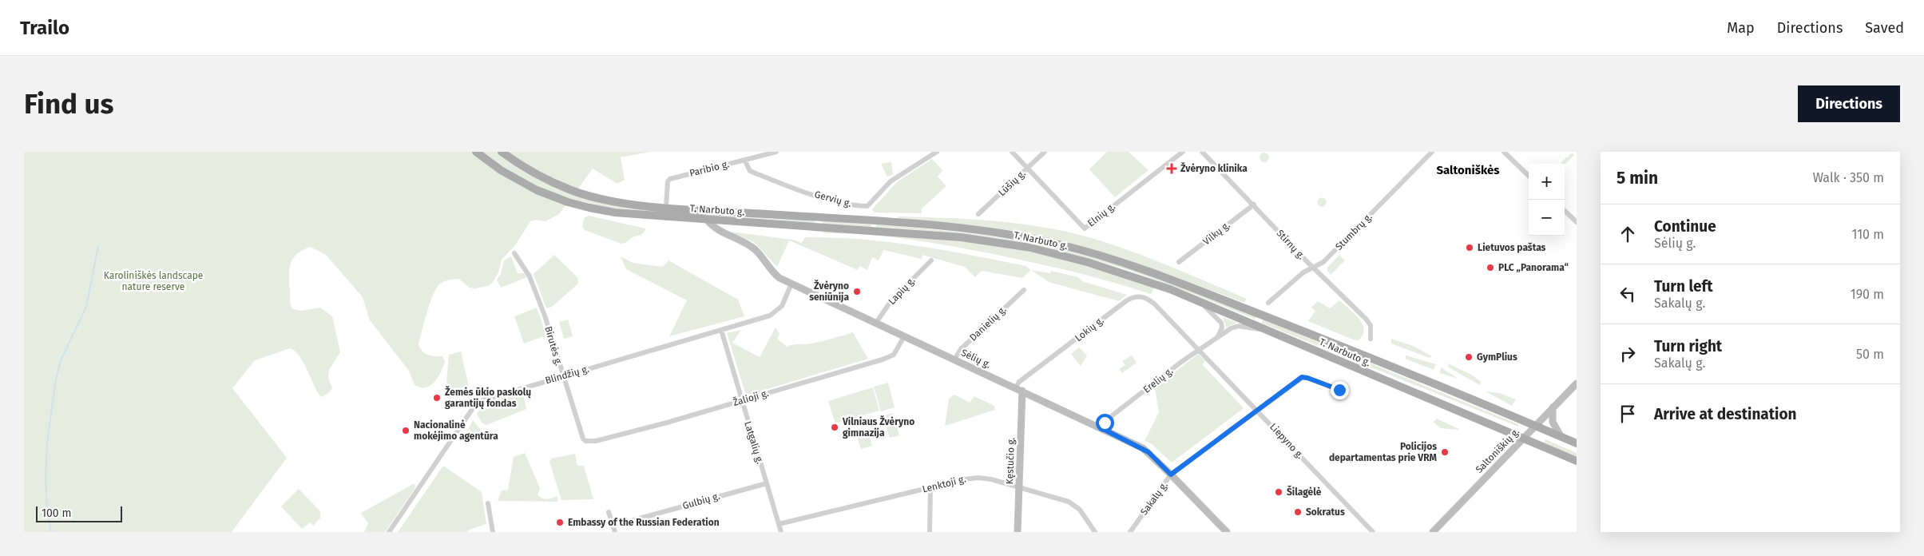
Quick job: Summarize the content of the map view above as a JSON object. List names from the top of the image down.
{
  "streets": {
    "main road": [
      "T. Narbuto g.",
      "Sėlių g.",
      "Saltoniškių g.",
      "Kęstučio g."
    ],
    "street": [
      "Paribio g.",
      "Lūšių g.",
      "Gervių g.",
      "Elnių g.",
      "Stumbrų g.",
      "Vilkų g.",
      "Stirnų g.",
      "Lapių g.",
      "Danielių g.",
      "Lokių g.",
      "Birutės g.",
      "Blindžių g.",
      "Erelių g.",
      "Žalioji g.",
      "Liepyno g.",
      "Latgalių g.",
      "Lenktoji g.",
      "Sakalų g.",
      "Gulbių g."
    ]
  },
  "crossings": [
    ["Paribio g.", "Gervių g."],
    ["Paribio g.", "T. Narbuto g."],
    ["Lūšių g.", "Elnių g."],
    ["T. Narbuto g.", "Sėlių g."],
    ["T. Narbuto g.", "Erelių g."],
    ["T. Narbuto g.", "Saltoniškių g."],
    ["Stumbrų g.", "Stirnų g."],
    ["Vilkų g.", "Stirnų g."],
    ["Lapių g.", "Sėlių g."],
    ["Danielių g.", "Sėlių g."],
    ["Lokių g.", "Sėlių g."],
    ["Lokių g.", "Liepyno g."],
    ["Lokių g.", "Kęstučio g."],
    ["Birutės g.", "Blindžių g."],
    ["Birutės g.", "Žalioji g."],
    ["Sėlių g.", "Blindžių g."],
    ["Sėlių g.", "Erelių g."],
    ["Sėlių g.", "Žalioji g."],
    ["Sėlių g.", "Kęstučio g."],
    ["Sėlių g.", "Sakalų g."],
    ["Blindžių g.", "Latgalių g."],
    ["Erelių g.", "Liepyno g."],
    ["Žalioji g.", "Latgalių g."],
    ["Liepyno g.", "Sakalų g."],
    ["Latgalių g.", "Lenktoji g."],
    ["Latgalių g.", "Gulbių g."],
    ["Kęstučio g.", "Lenktoji g."]
  ],
  "districts": ["Saltoniškės"],
  "parks": ["Karoliniškės landscape nature reserve"],
  "places": {
    "health": ["Žvėryno klinika"],
    "other": [
      "Lietuvos paštas",
      "PLC „Panorama“",
      "Žvėryno seniūnija",
      "GymPlius",
      "Žemės ūkio paskolų garantijų fondas",
      "Vilniaus Žvėryno gimnazija",
      "Nacionalinė mokėjimo agentūra",
      "Policijos departamentas prie VRM",
      "Šilagėlė",
      "Sokratus",
      "Embassy of the Russian Federation"
    ]
  },
  "scale_bar": "100 m",
  "page": {
    "header": "Trailo",
    "nav": ["Map", "Directions", "Saved"],
    "buttons": "Directions",
    "title": "Find us",
    "heading": ["5 min", "Walk · 350 m"],
    "map_buttons": ["+", "−"],
    "list": [
      ["Continue", "Sėlių g.", "110 m"],
      ["Turn left", "Sakalų g.", "190 m"],
      ["Turn right", "Sakalų g.", "50 m"],
      "Arrive at destination"
    ],
    "scale": "100 m"
  }
}
